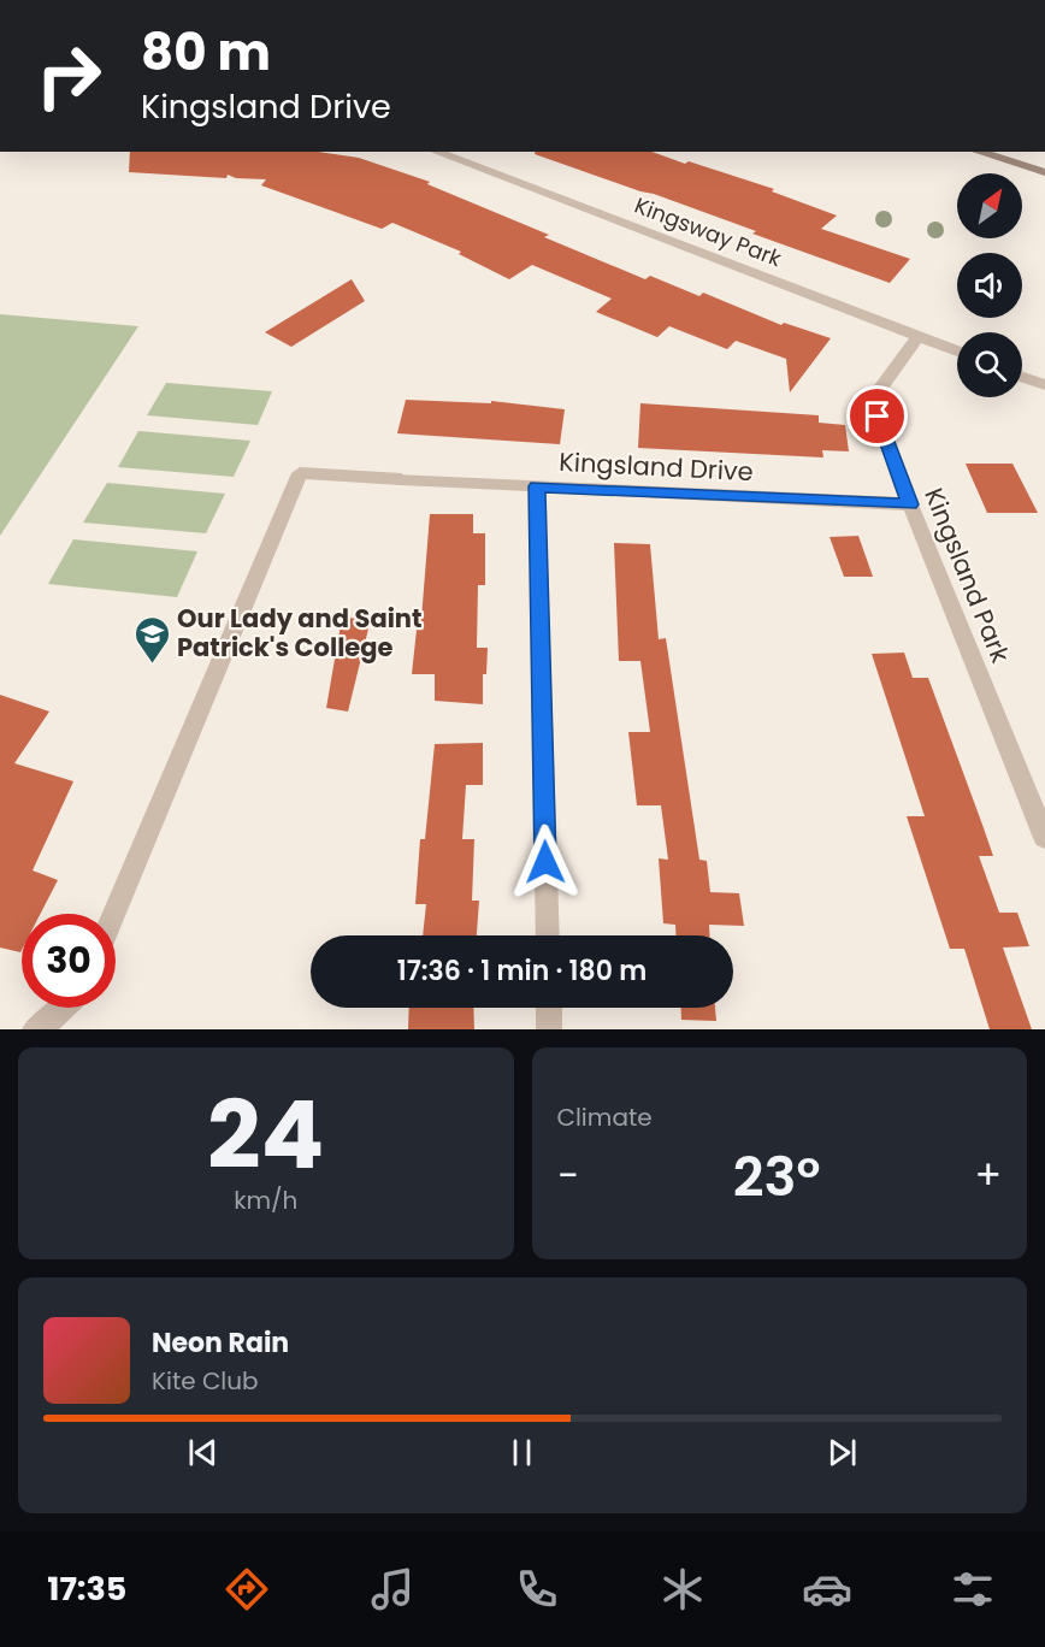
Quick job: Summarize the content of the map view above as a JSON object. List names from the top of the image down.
{
  "streets": {
    "street": ["Kingsway Park", "Kingsland Drive", "Kingsland Park"]
  },
  "crossings": [
    ["Kingsway Park", "Kingsland Park"],
    ["Kingsland Drive", "Kingsland Park"]
  ],
  "places": {
    "school or university": ["Our Lady and Saint Patrick's College"]
  },
  "north": "top right",
  "page": {
    "turn": ["80 m", "Kingsland Drive"],
    "limit": "30",
    "trip": "17:36 · 1 min · 180 m",
    "tile": [
      ["24", "km/h"],
      "Climate"
    ],
    "heat": ["−", "23°", "+"],
    "song": ["Neon Rain", "Kite Club"],
    "tabs": "17:35"
  }
}
